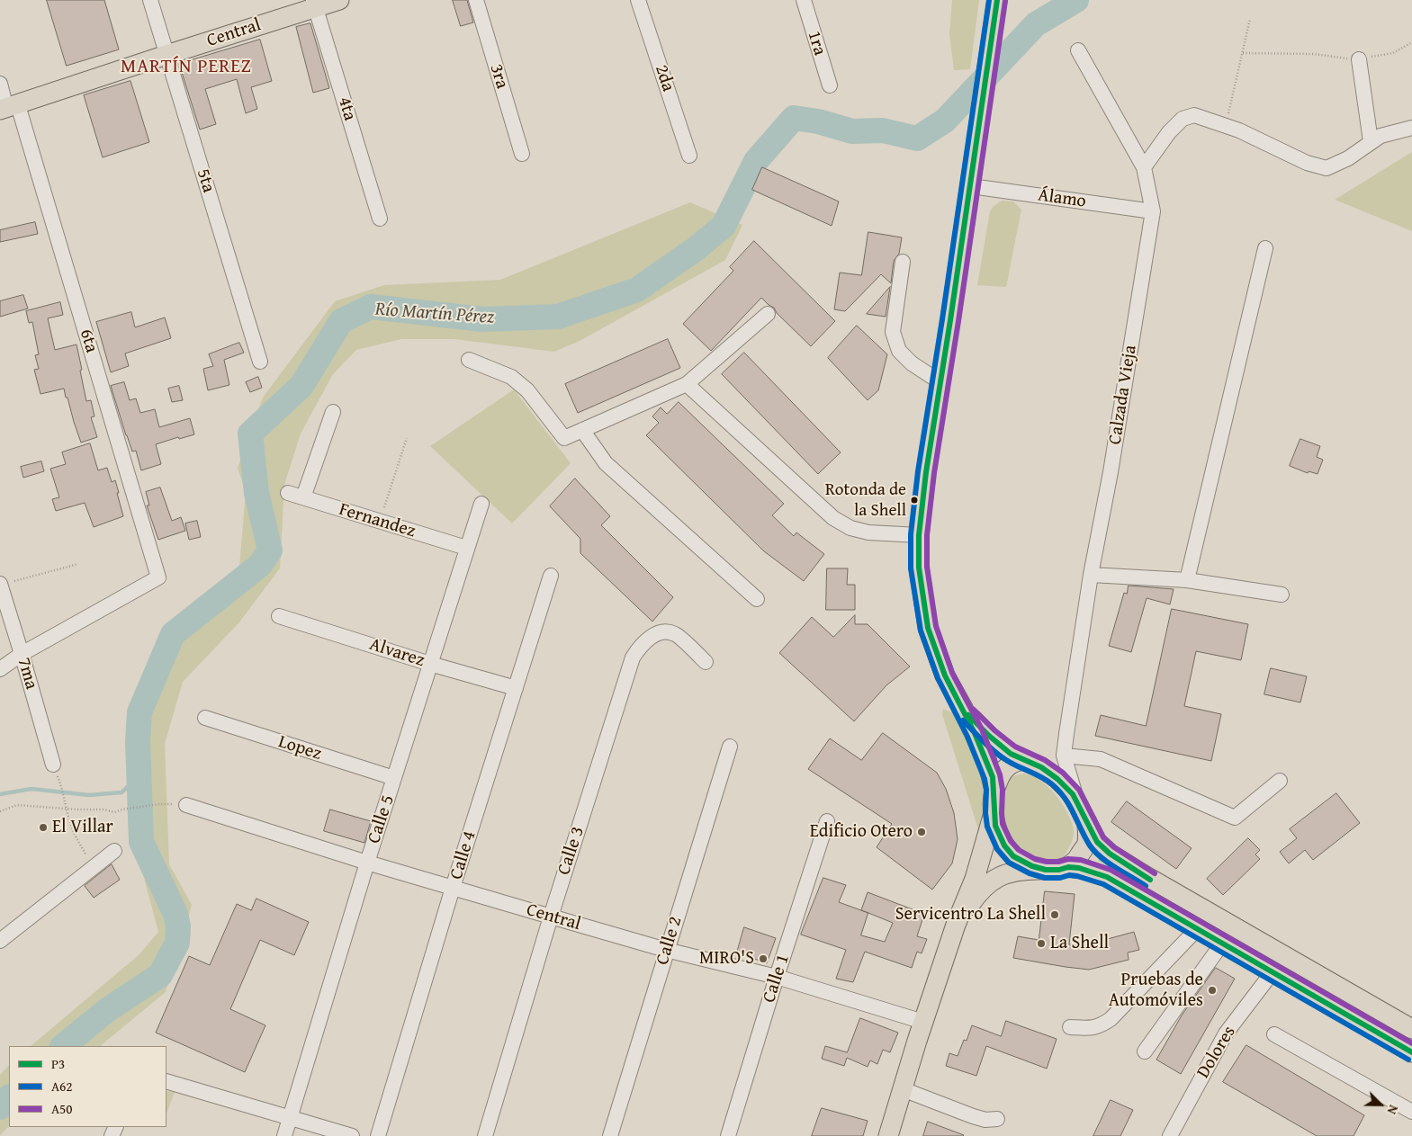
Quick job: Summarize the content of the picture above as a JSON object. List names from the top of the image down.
{
  "streets": {
    "main road": ["Central"],
    "street": [
      "1ra",
      "3ra",
      "2da",
      "4ta",
      "5ta",
      "Álamo",
      "6ta",
      "Calzada Vieja",
      "Fernandez",
      "Alvarez",
      "7ma",
      "Lopez",
      "Calle 5",
      "Calle 3",
      "Calle 4",
      "Calle 2",
      "Calle 1",
      "Dolores"
    ]
  },
  "crossings": [
    ["Central", "4ta"],
    ["Central", "5ta"],
    ["Central", "6ta"],
    ["Central", "Calle 5"],
    ["Central", "Calle 3"],
    ["Central", "Calle 4"],
    ["Central", "Calle 2"],
    ["Central", "Calle 1"],
    ["Álamo", "Calzada Vieja"],
    ["6ta", "7ma"],
    ["Fernandez", "Calle 5"],
    ["Alvarez", "Calle 5"],
    ["Alvarez", "Calle 4"],
    ["Lopez", "Calle 5"]
  ],
  "districts": ["MARTÍN PEREZ"],
  "water": ["Río Martín Pérez"],
  "places": [
    "Rotonda de la Shell",
    "El Villar",
    "Edificio Otero",
    "Servicentro La Shell",
    "La Shell",
    "MIRO'S",
    "Pruebas de Automóviles"
  ],
  "lines": ["transit line P3", "transit line A62", "transit line A50"],
  "legend": ["P3", "A62", "A50"],
  "north": "bottom right"
}
